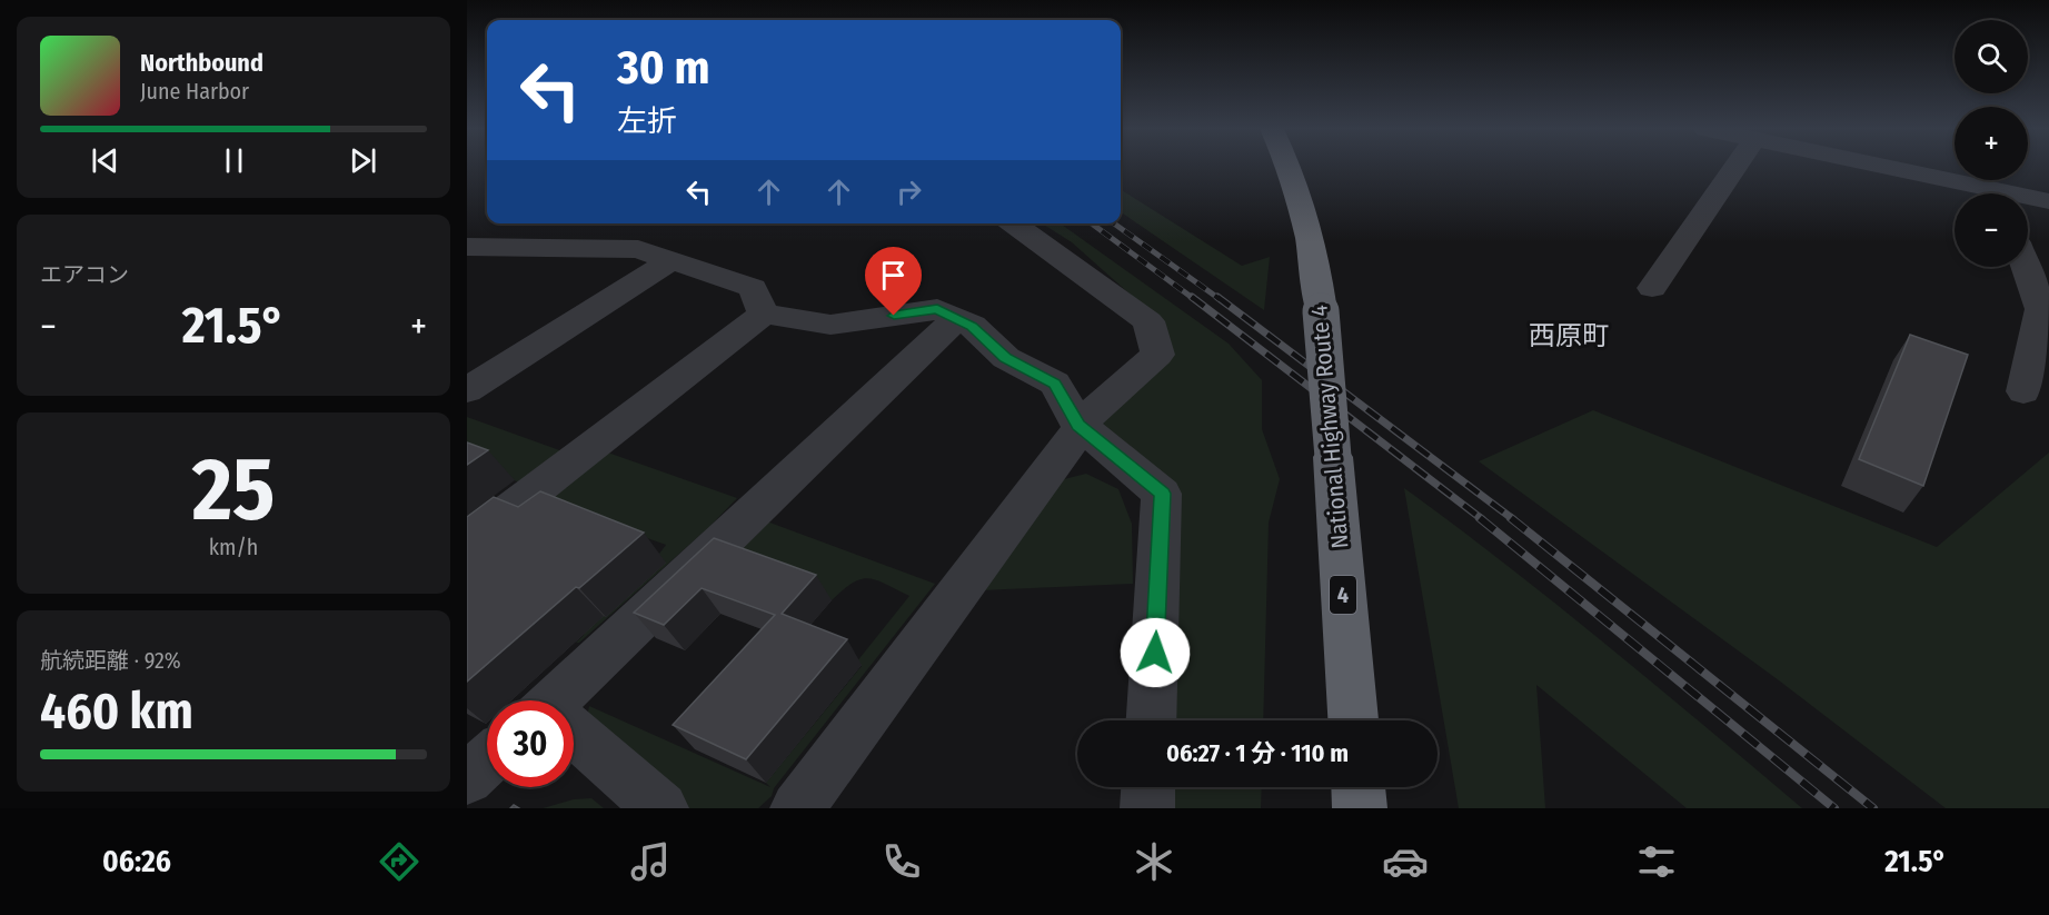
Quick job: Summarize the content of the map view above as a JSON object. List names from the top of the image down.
{
  "streets": {
    "highway": ["National Highway Route 4", "4"]
  },
  "districts": ["西原町"],
  "page": {
    "map_buttons": ["+", "−"],
    "turn": ["30 m", "左折"],
    "song": ["Northbound", "June Harbor"],
    "tile": [
      "エアコン",
      ["25", "km/h"],
      ["航続距離 · 92%", "460 km"]
    ],
    "heat": ["−", "21.5°", "+"],
    "limit": "30",
    "trip": "06:27 · 1 分 · 110 m",
    "tabs": ["06:26", "21.5°"]
  }
}
